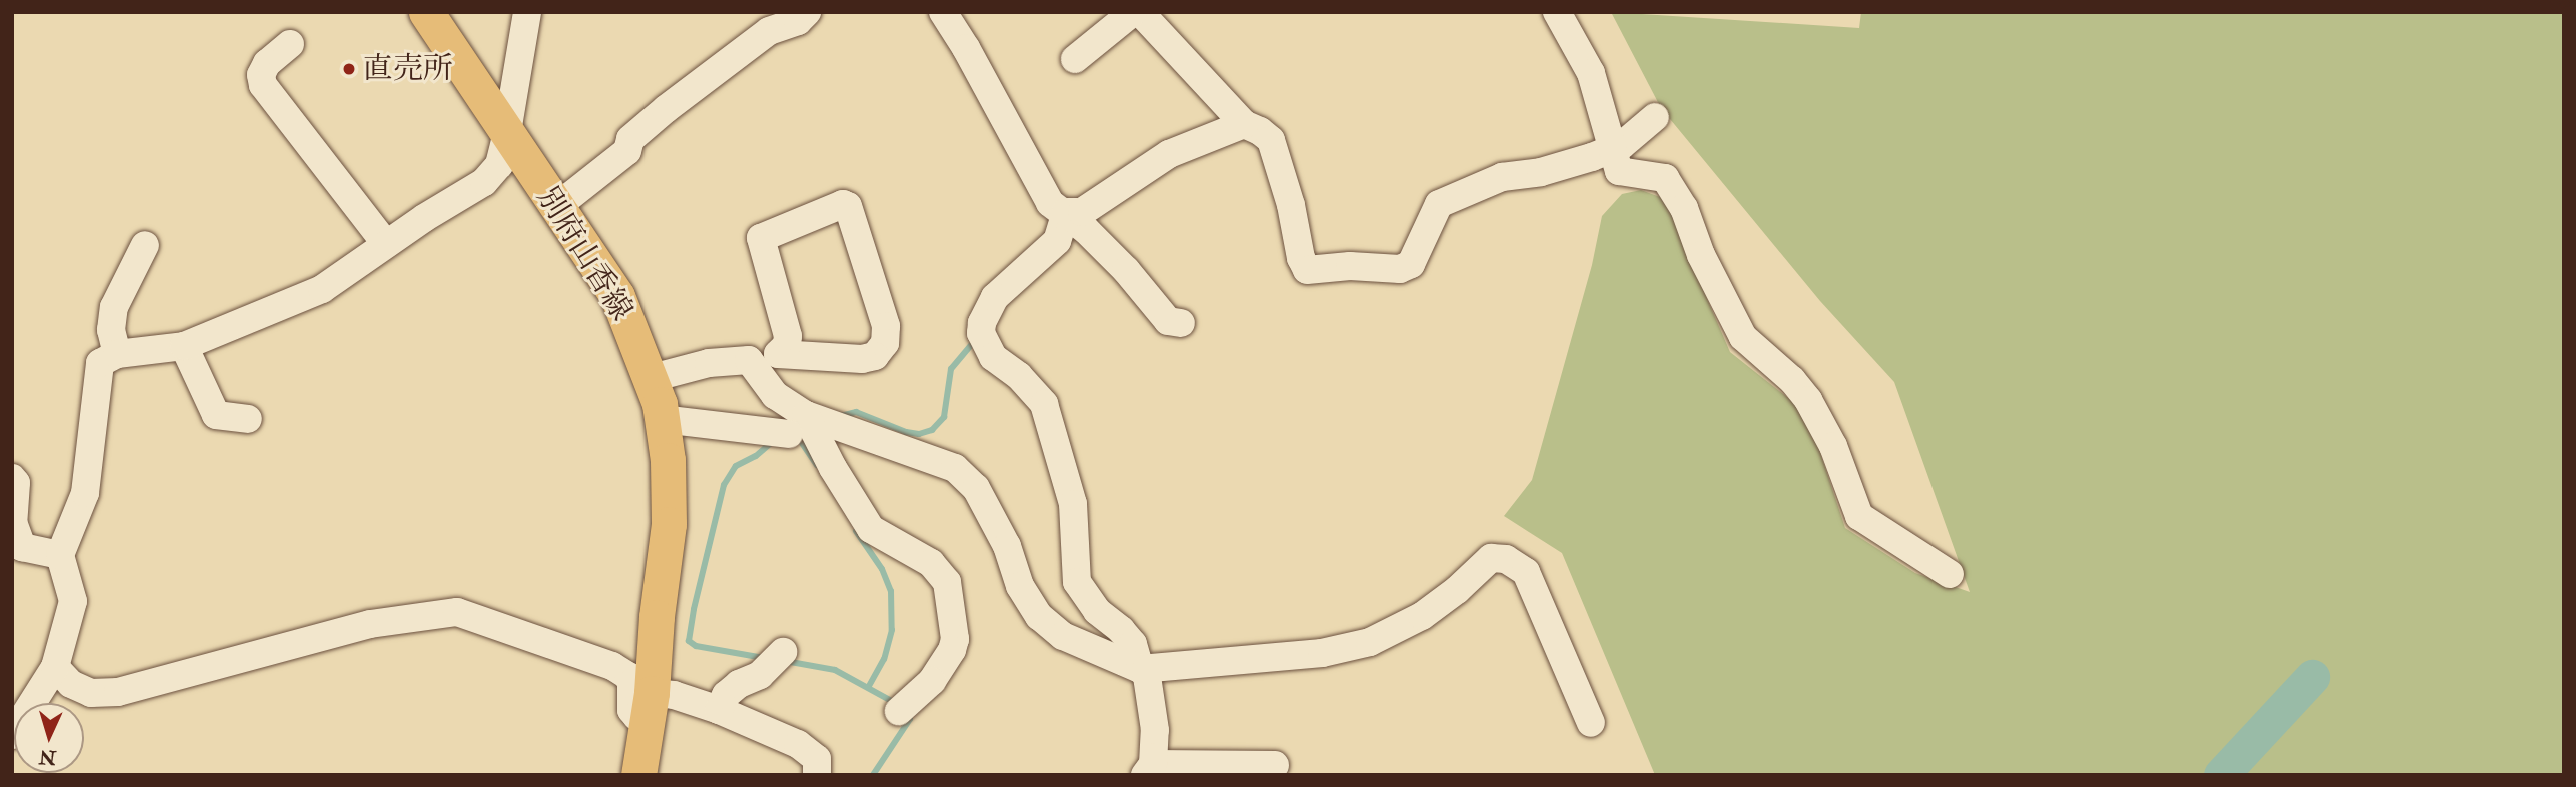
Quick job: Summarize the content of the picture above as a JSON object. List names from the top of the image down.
{
  "streets": {
    "main road": ["別府山香線"]
  },
  "places": ["直売所"],
  "north": "bottom"
}
